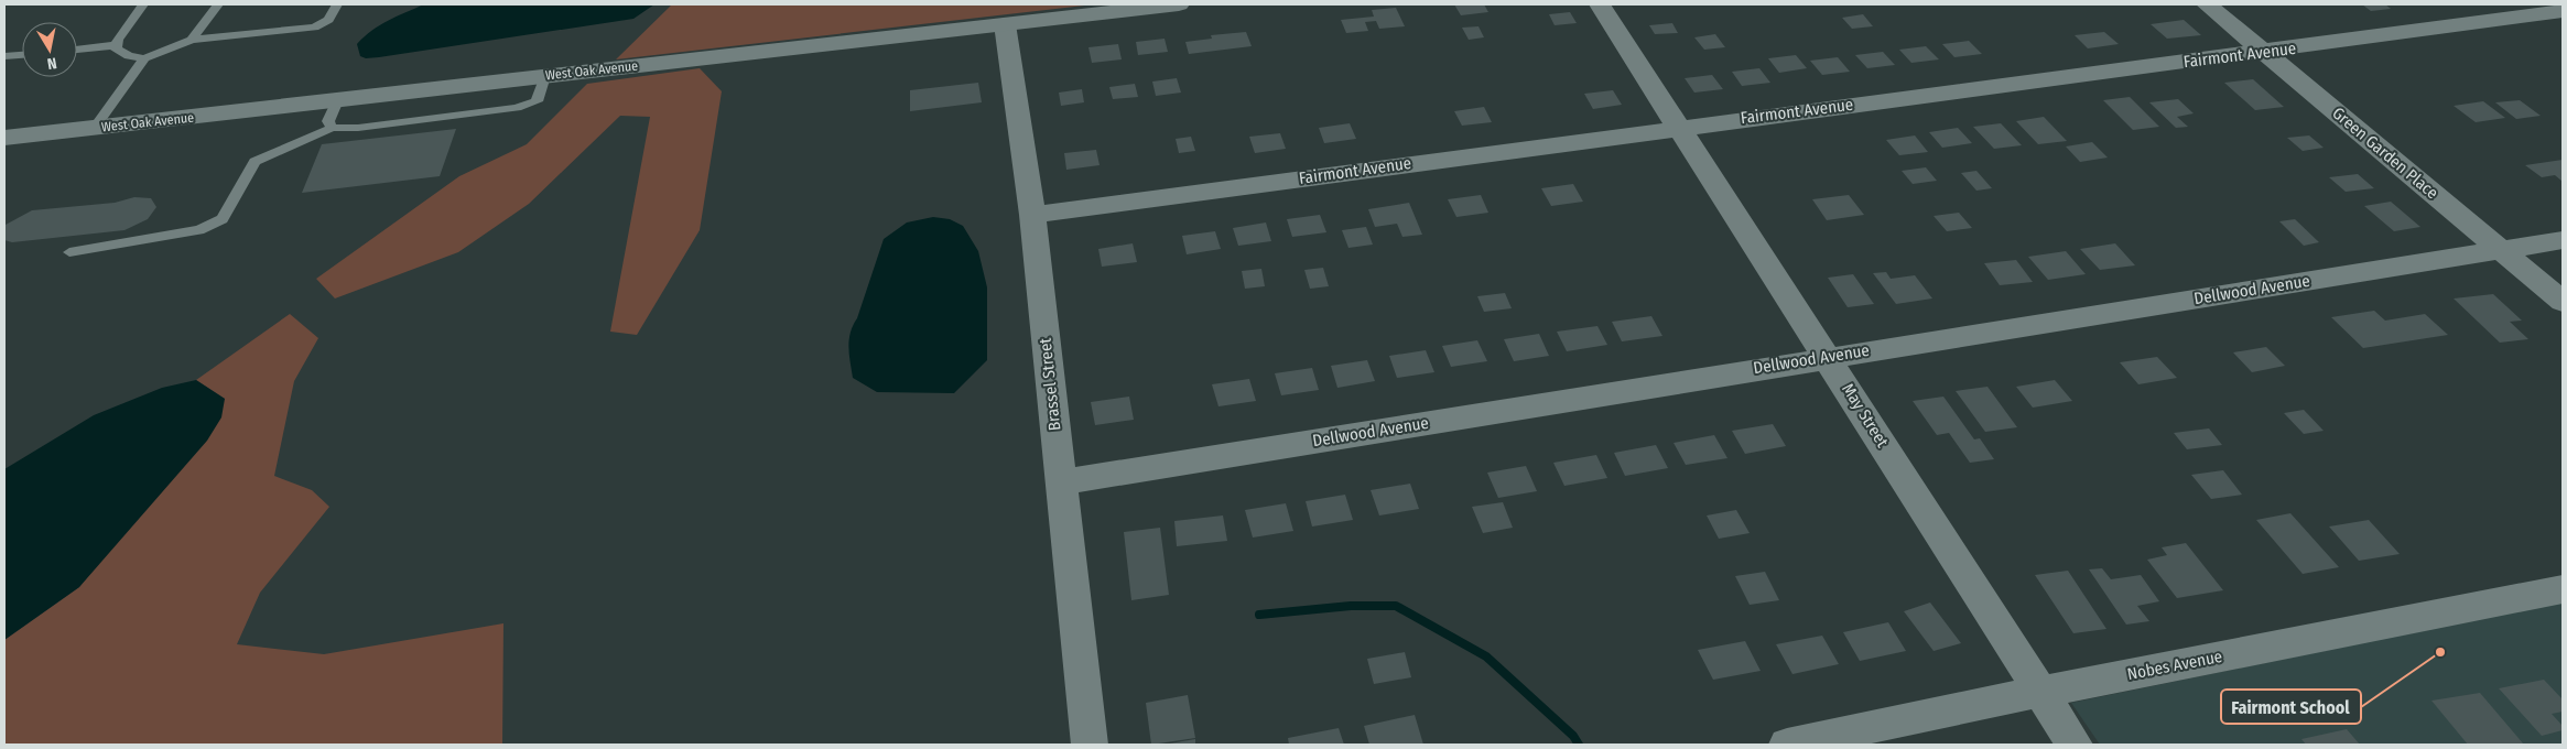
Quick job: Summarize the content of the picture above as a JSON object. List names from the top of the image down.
{
  "streets": {
    "street": [
      "Fairmont Avenue",
      "West Oak Avenue",
      "Green Garden Place",
      "Dellwood Avenue",
      "Brassel Street",
      "May Street",
      "Nobes Avenue"
    ]
  },
  "crossings": [
    ["Fairmont Avenue", "Green Garden Place"],
    ["Fairmont Avenue", "Brassel Street"],
    ["Fairmont Avenue", "May Street"],
    ["West Oak Avenue", "Brassel Street"],
    ["Green Garden Place", "Dellwood Avenue"],
    ["Dellwood Avenue", "Brassel Street"],
    ["Dellwood Avenue", "May Street"],
    ["May Street", "Nobes Avenue"]
  ],
  "places": ["Fairmont School"],
  "north": "bottom"
}
